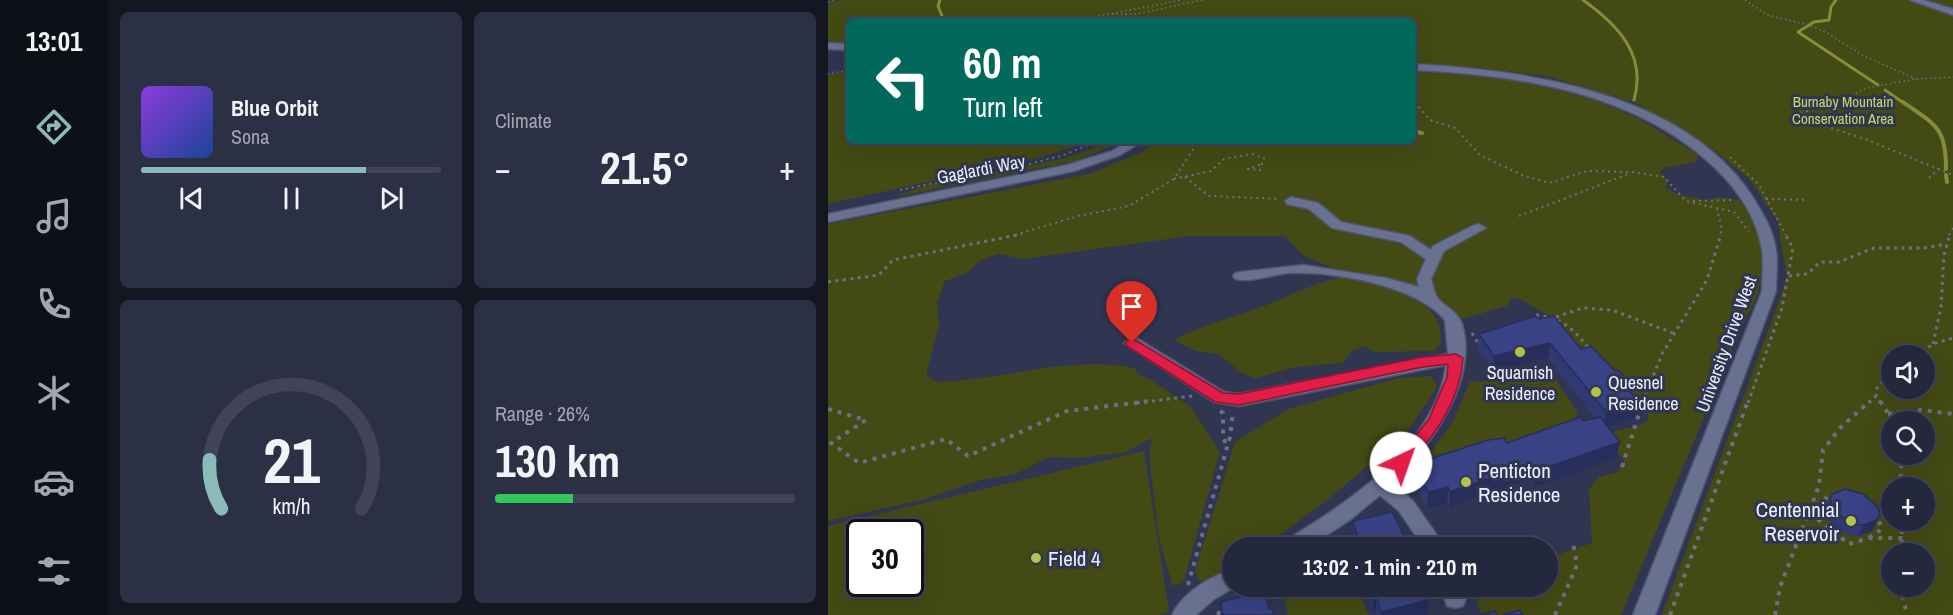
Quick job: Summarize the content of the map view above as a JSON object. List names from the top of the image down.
{
  "streets": {
    "street": ["Gaglardi Way", "University Drive West"]
  },
  "parks": ["Burnaby Mountain Conservation Area"],
  "places": [
    "Squamish Residence",
    "Quesnel Residence",
    "Penticton Residence",
    "Centennial Reservoir",
    "Field 4"
  ],
  "page": {
    "tabs": "13:01",
    "tile": [
      "Climate",
      ["Range · 26%", "130 km"]
    ],
    "turn": ["60 m", "Turn left"],
    "song": ["Blue Orbit", "Sona"],
    "heat": ["−", "21.5°", "+"],
    "map_buttons": ["+", "−"],
    "limit": "30",
    "trip": "13:02 · 1 min · 210 m",
    "gauge": ["21", "km/h"]
  }
}
